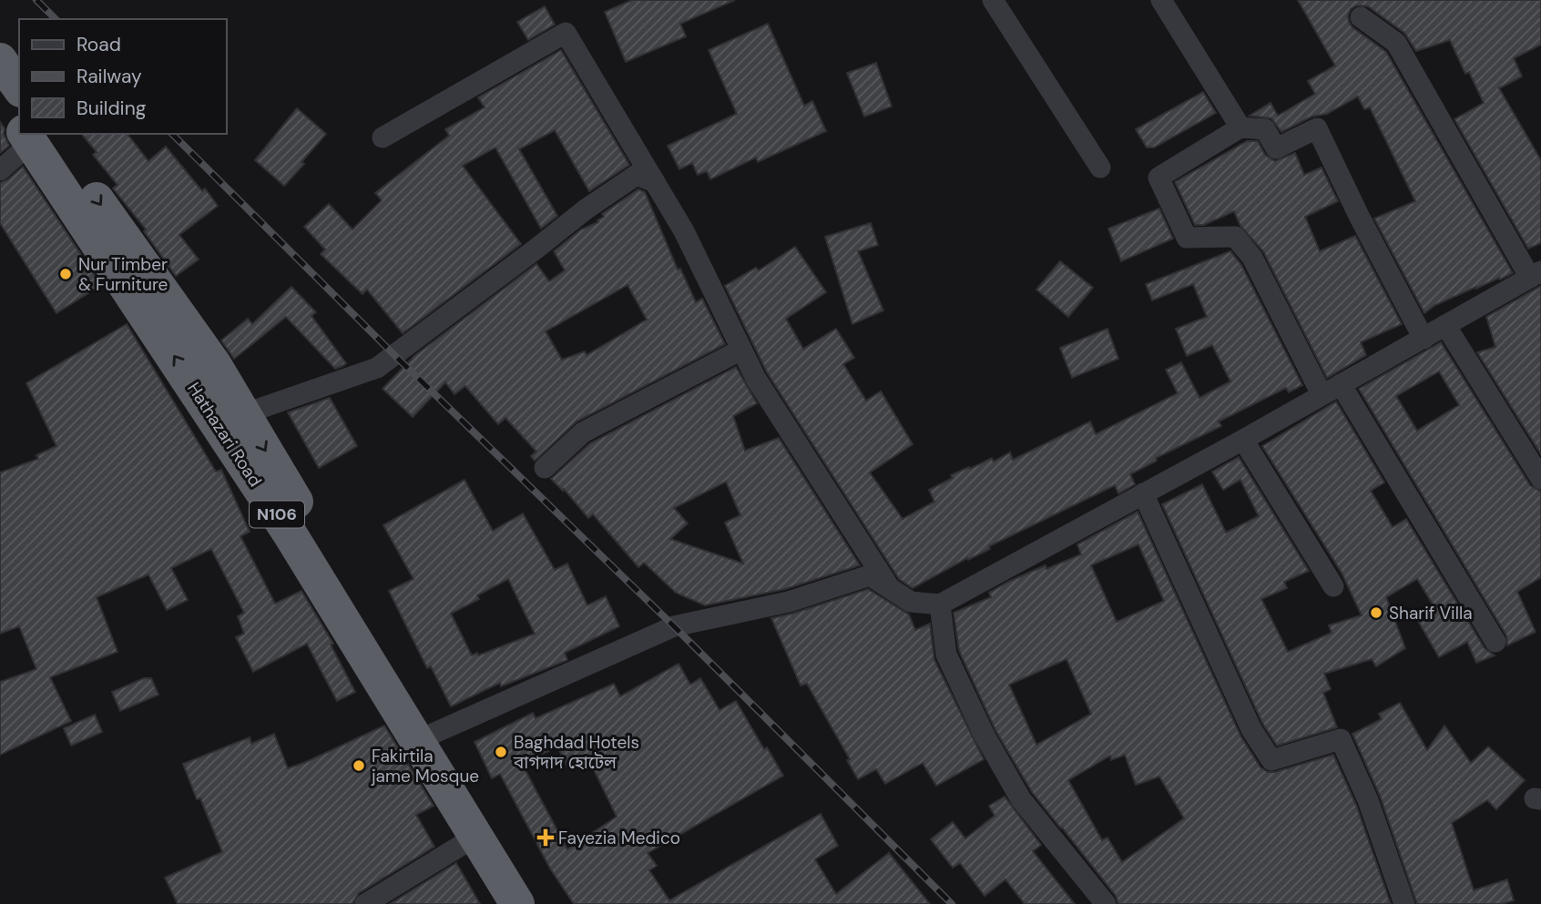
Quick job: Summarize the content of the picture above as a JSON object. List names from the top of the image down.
{
  "streets": {
    "highway": ["Hathazari Road", "N106"]
  },
  "places": {
    "other": [
      "Nur Timber & Furniture",
      "Sharif Villa",
      "Baghdad Hotels বাগদাদ হোটেল",
      "Fakirtila jame Mosque"
    ],
    "health": ["Fayezia Medico"]
  },
  "legend": ["Road", "Railway", "Building"]
}
